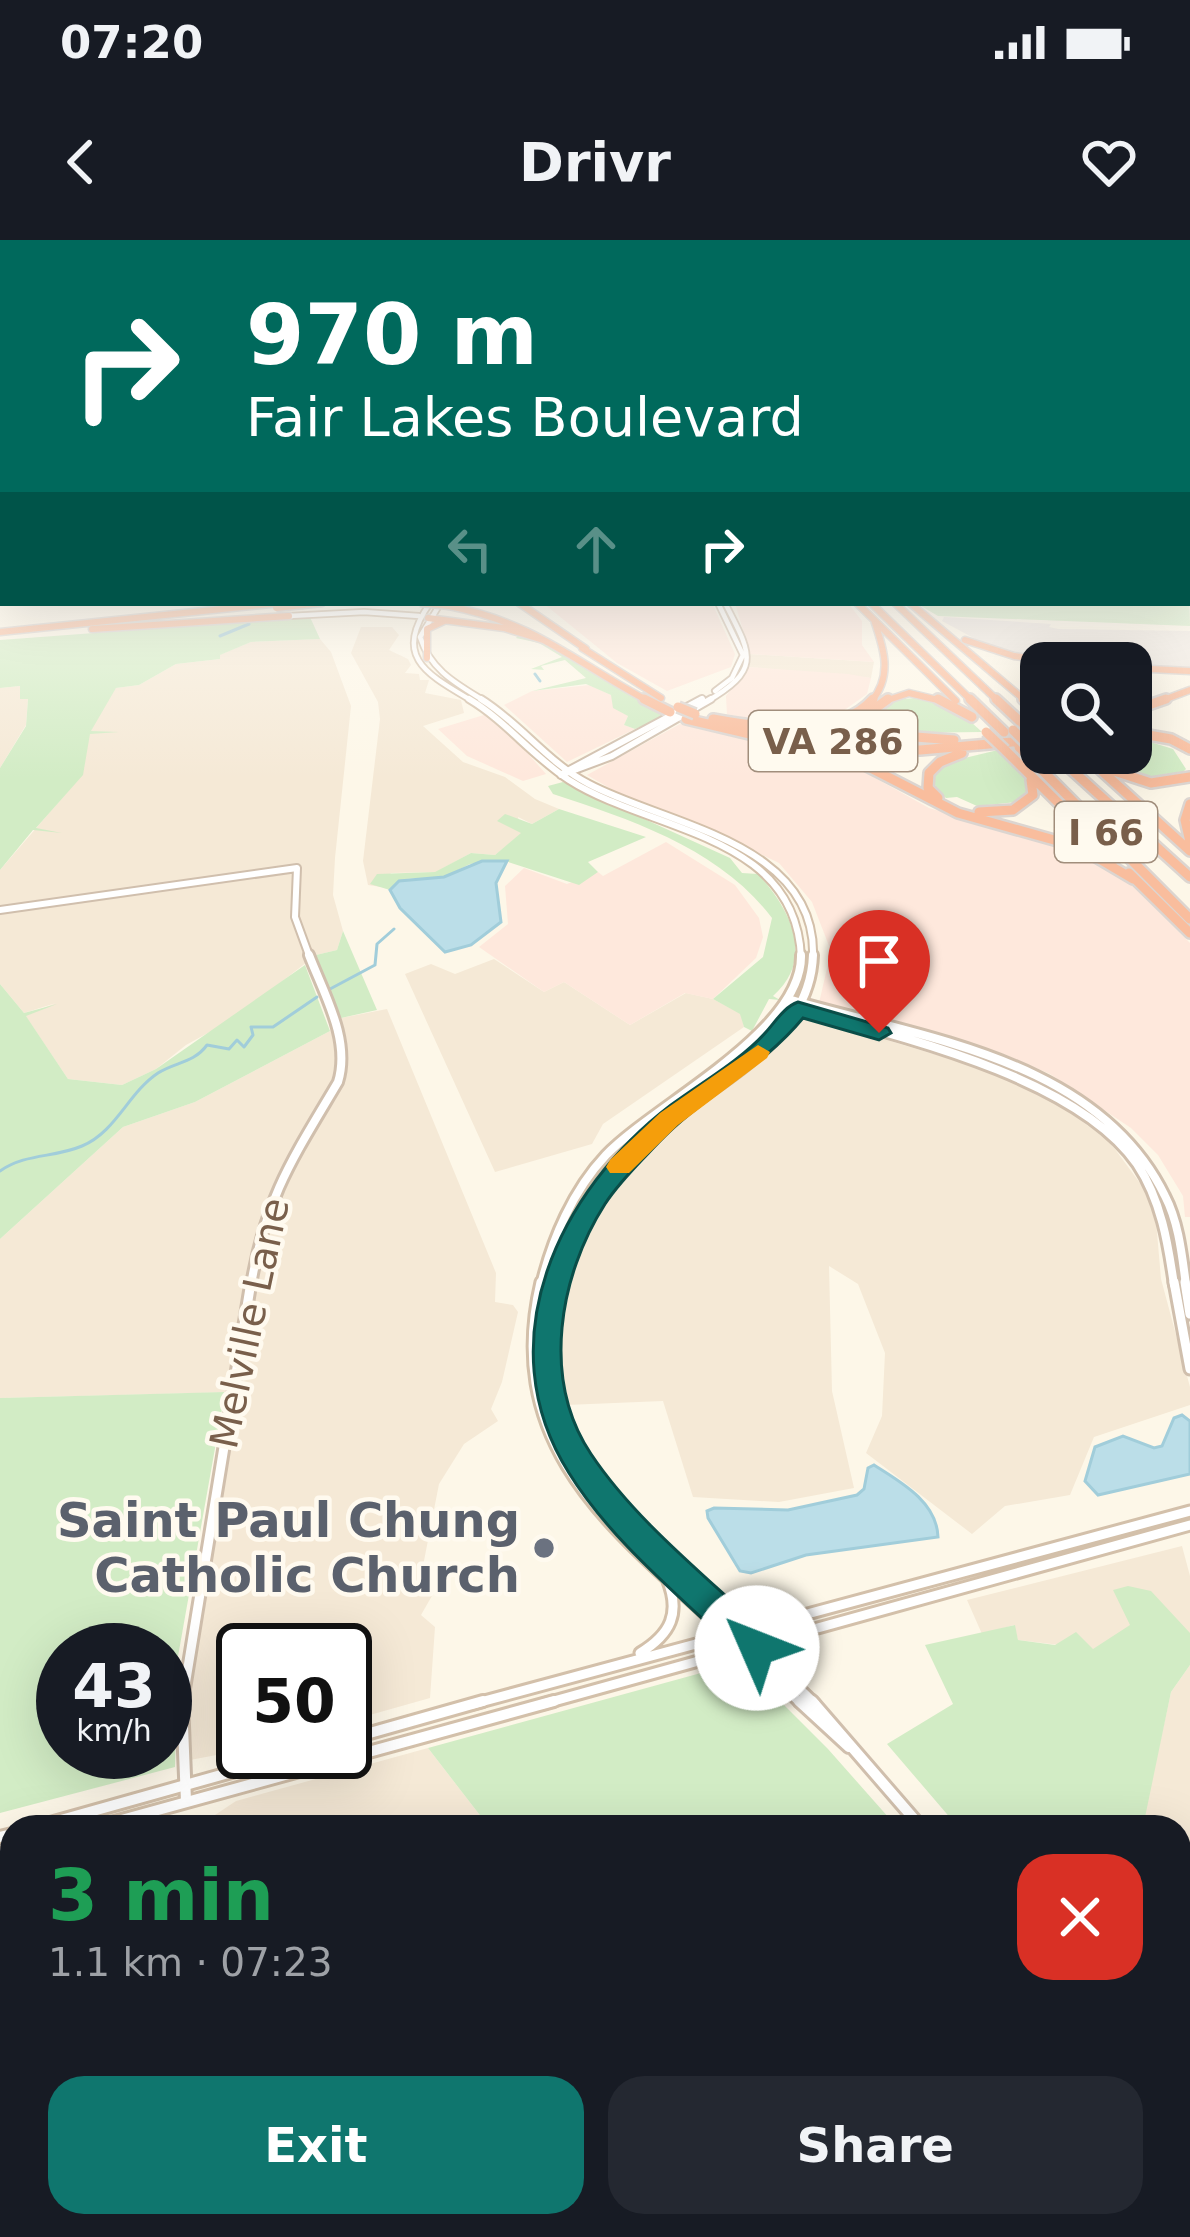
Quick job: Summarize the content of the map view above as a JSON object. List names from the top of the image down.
{
  "streets": {
    "highway": ["VA 286", "I 66"],
    "main road": ["Melville Lane"]
  },
  "places": ["Saint Paul Chung Catholic Church"],
  "page": {
    "status": "07:20",
    "header": "Drivr",
    "turn": ["970 m", "Fair Lakes Boulevard"],
    "speed": "43 km/h",
    "limit": "50",
    "heading": ["3 min", "1.1 km · 07:23"],
    "buttons": ["Exit", "Share"]
  }
}
